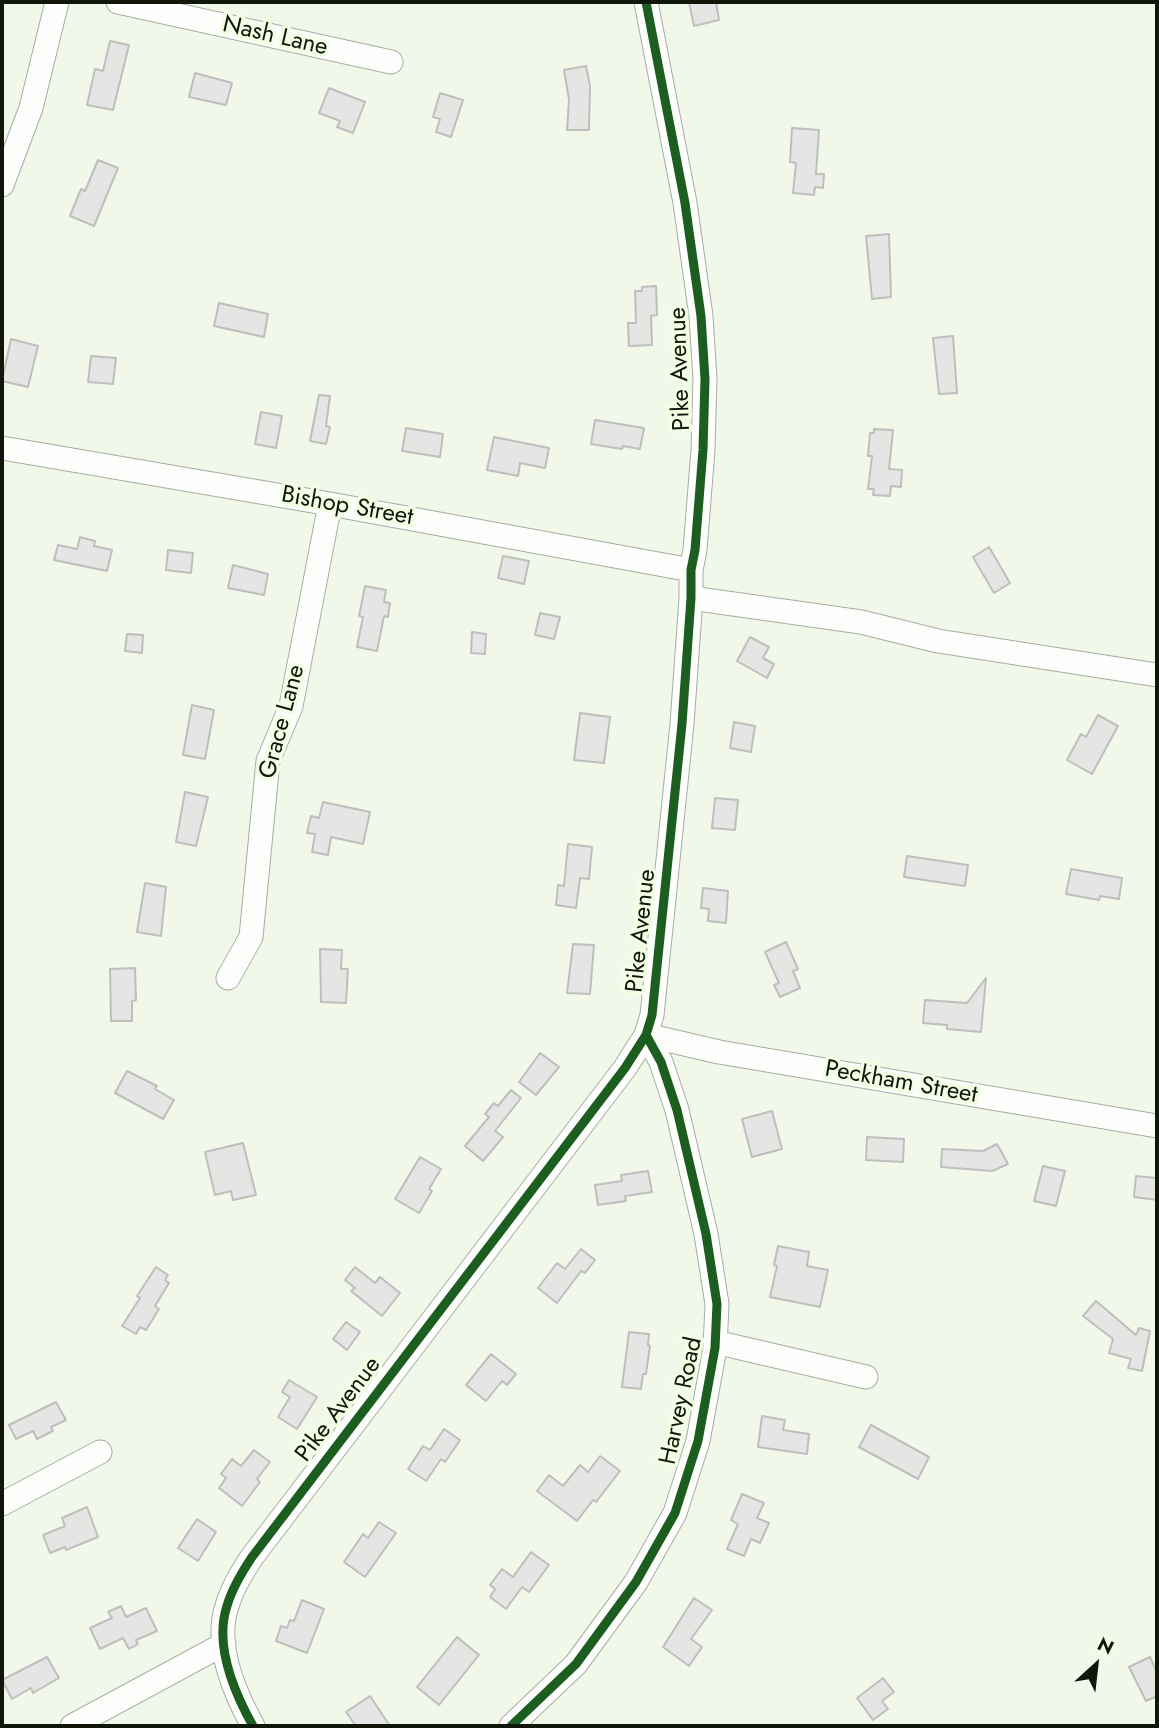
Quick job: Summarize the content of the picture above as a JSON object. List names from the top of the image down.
{
  "streets": {
    "street": [
      "Nash Lane",
      "Pike Avenue",
      "Bishop Street",
      "Grace Lane",
      "Peckham Street",
      "Harvey Road"
    ]
  },
  "crossings": [
    ["Pike Avenue", "Bishop Street"],
    ["Pike Avenue", "Peckham Street"],
    ["Pike Avenue", "Harvey Road"],
    ["Bishop Street", "Grace Lane"],
    ["Peckham Street", "Harvey Road"]
  ],
  "north": "top right"
}
